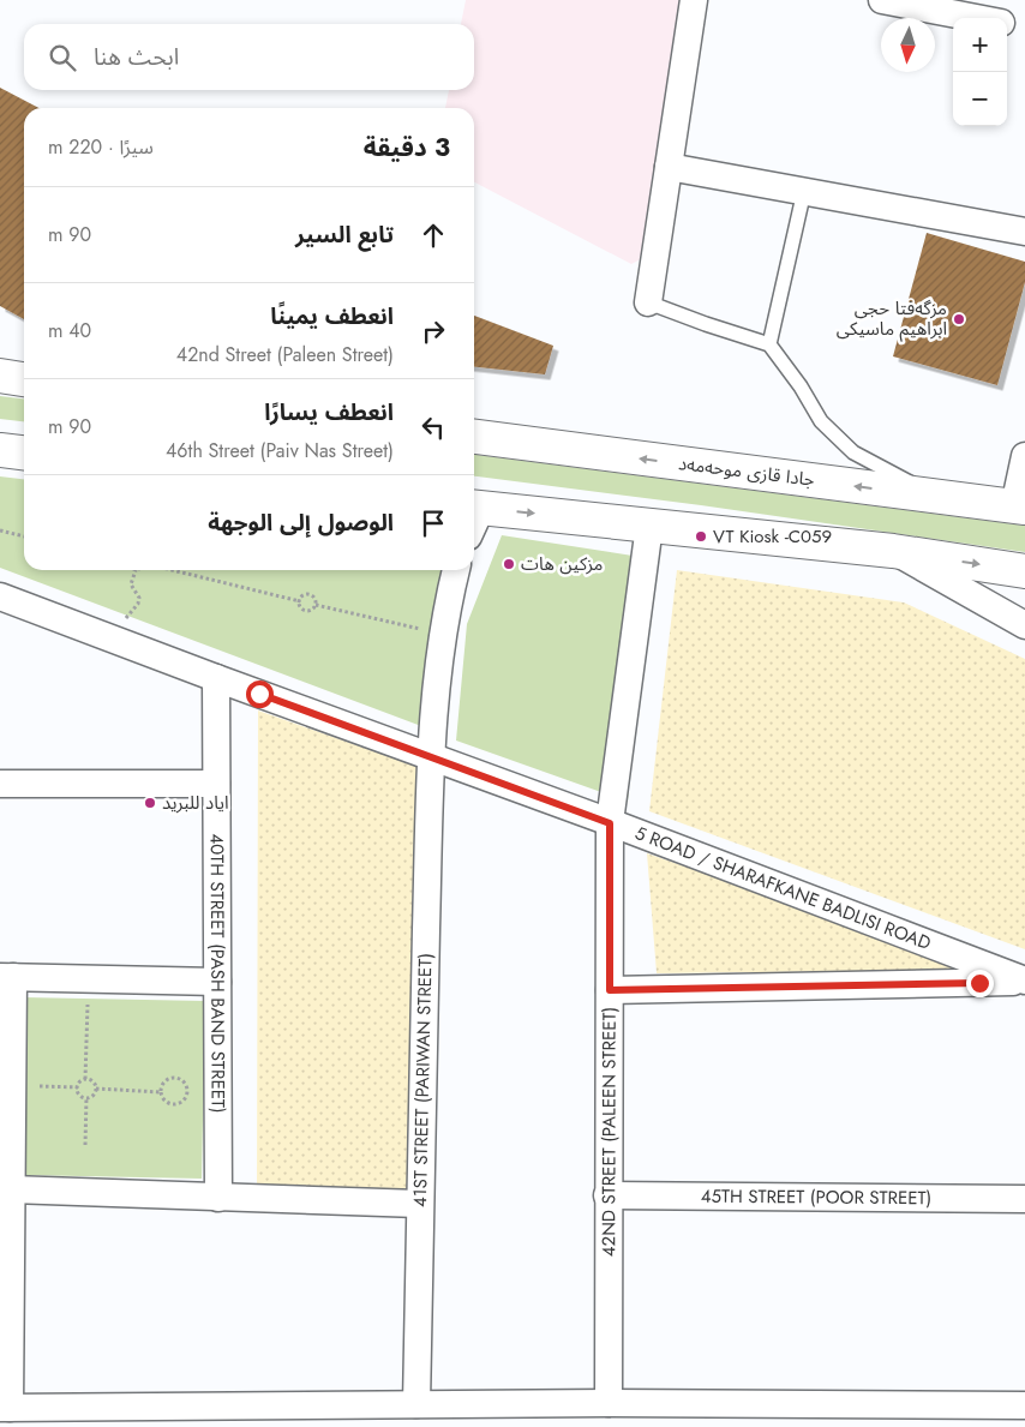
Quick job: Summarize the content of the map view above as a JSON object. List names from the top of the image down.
{
  "streets": {
    "main road": ["جادا قازی موحەمەد"],
    "street": [
      "5 ROAD / SHARAFKANE BADLISI ROAD",
      "40TH STREET (PASH BAND STREET)",
      "41ST STREET (PARIWAN STREET)",
      "42ND STREET (PALEEN STREET)",
      "45TH STREET (POOR STREET)"
    ]
  },
  "crossings": [
    ["5 ROAD / SHARAFKANE BADLISI ROAD", "40TH STREET (PASH BAND STREET)"],
    ["5 ROAD / SHARAFKANE BADLISI ROAD", "41ST STREET (PARIWAN STREET)"],
    ["5 ROAD / SHARAFKANE BADLISI ROAD", "42ND STREET (PALEEN STREET)"],
    ["42ND STREET (PALEEN STREET)", "45TH STREET (POOR STREET)"]
  ],
  "places": [
    "مزگه‌فتا حجی ابراهیم ماسیکی",
    "VT Kiosk -C059",
    "مزكين هات",
    "اياد للبريد"
  ],
  "north": "bottom",
  "page": {
    "map_buttons": ["+", "−"],
    "search": "ابحث هنا",
    "heading": ["3 دقيقة", "سيرًا · 220 m"],
    "list": [
      ["تابع السير", "90 m"],
      ["انعطف يمينًا", "42nd Street (Paleen Street)", "40 m"],
      ["انعطف يسارًا", "46th Street (Paiv Nas Street)", "90 m"],
      "الوصول إلى الوجهة"
    ]
  }
}
